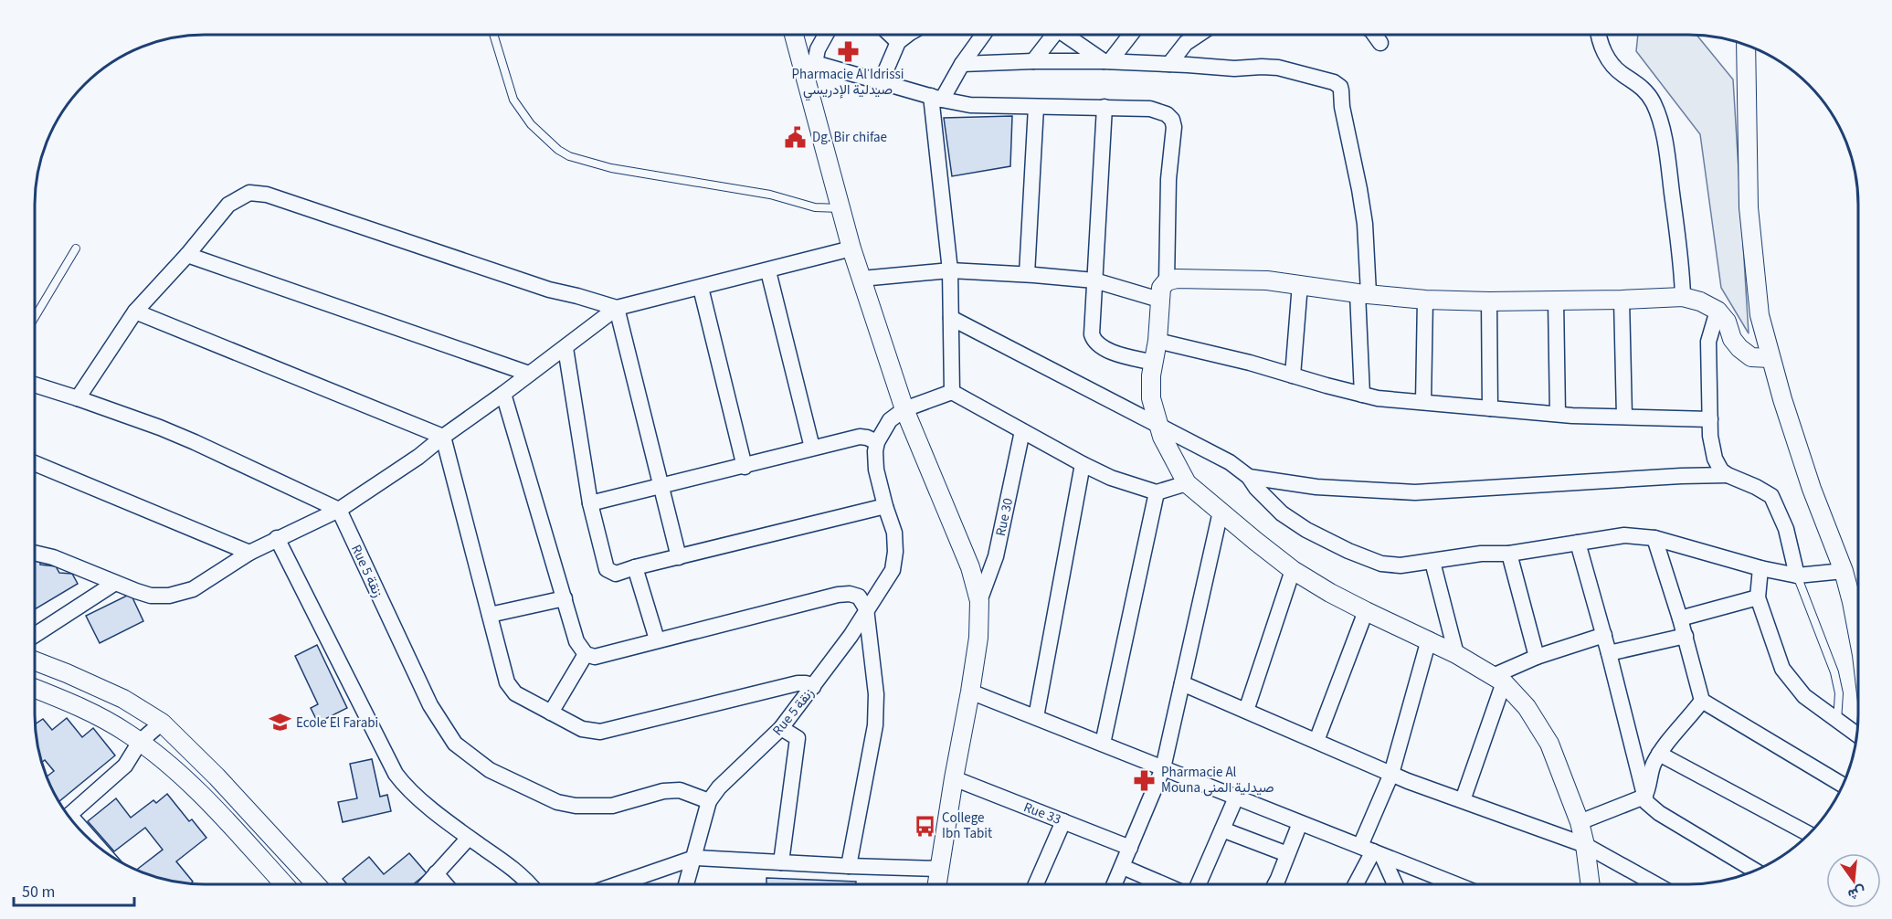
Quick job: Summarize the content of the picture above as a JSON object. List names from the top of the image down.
{
  "streets": {
    "street": ["Rue 30", "Rue 5 زنقة", "Rue 33"]
  },
  "places": {
    "pharmacy": ["Pharmacie Al Idrissi صيدلية الإدريسي", "Pharmacie Al Mouna صيدلية المنى"],
    "public building": ["Dg. Bir chifae"],
    "school or university": ["Ecole El Farabi"],
    "bus stop": ["College Ibn Tabit"]
  },
  "scale_bar": "50 m",
  "north": "bottom"
}
